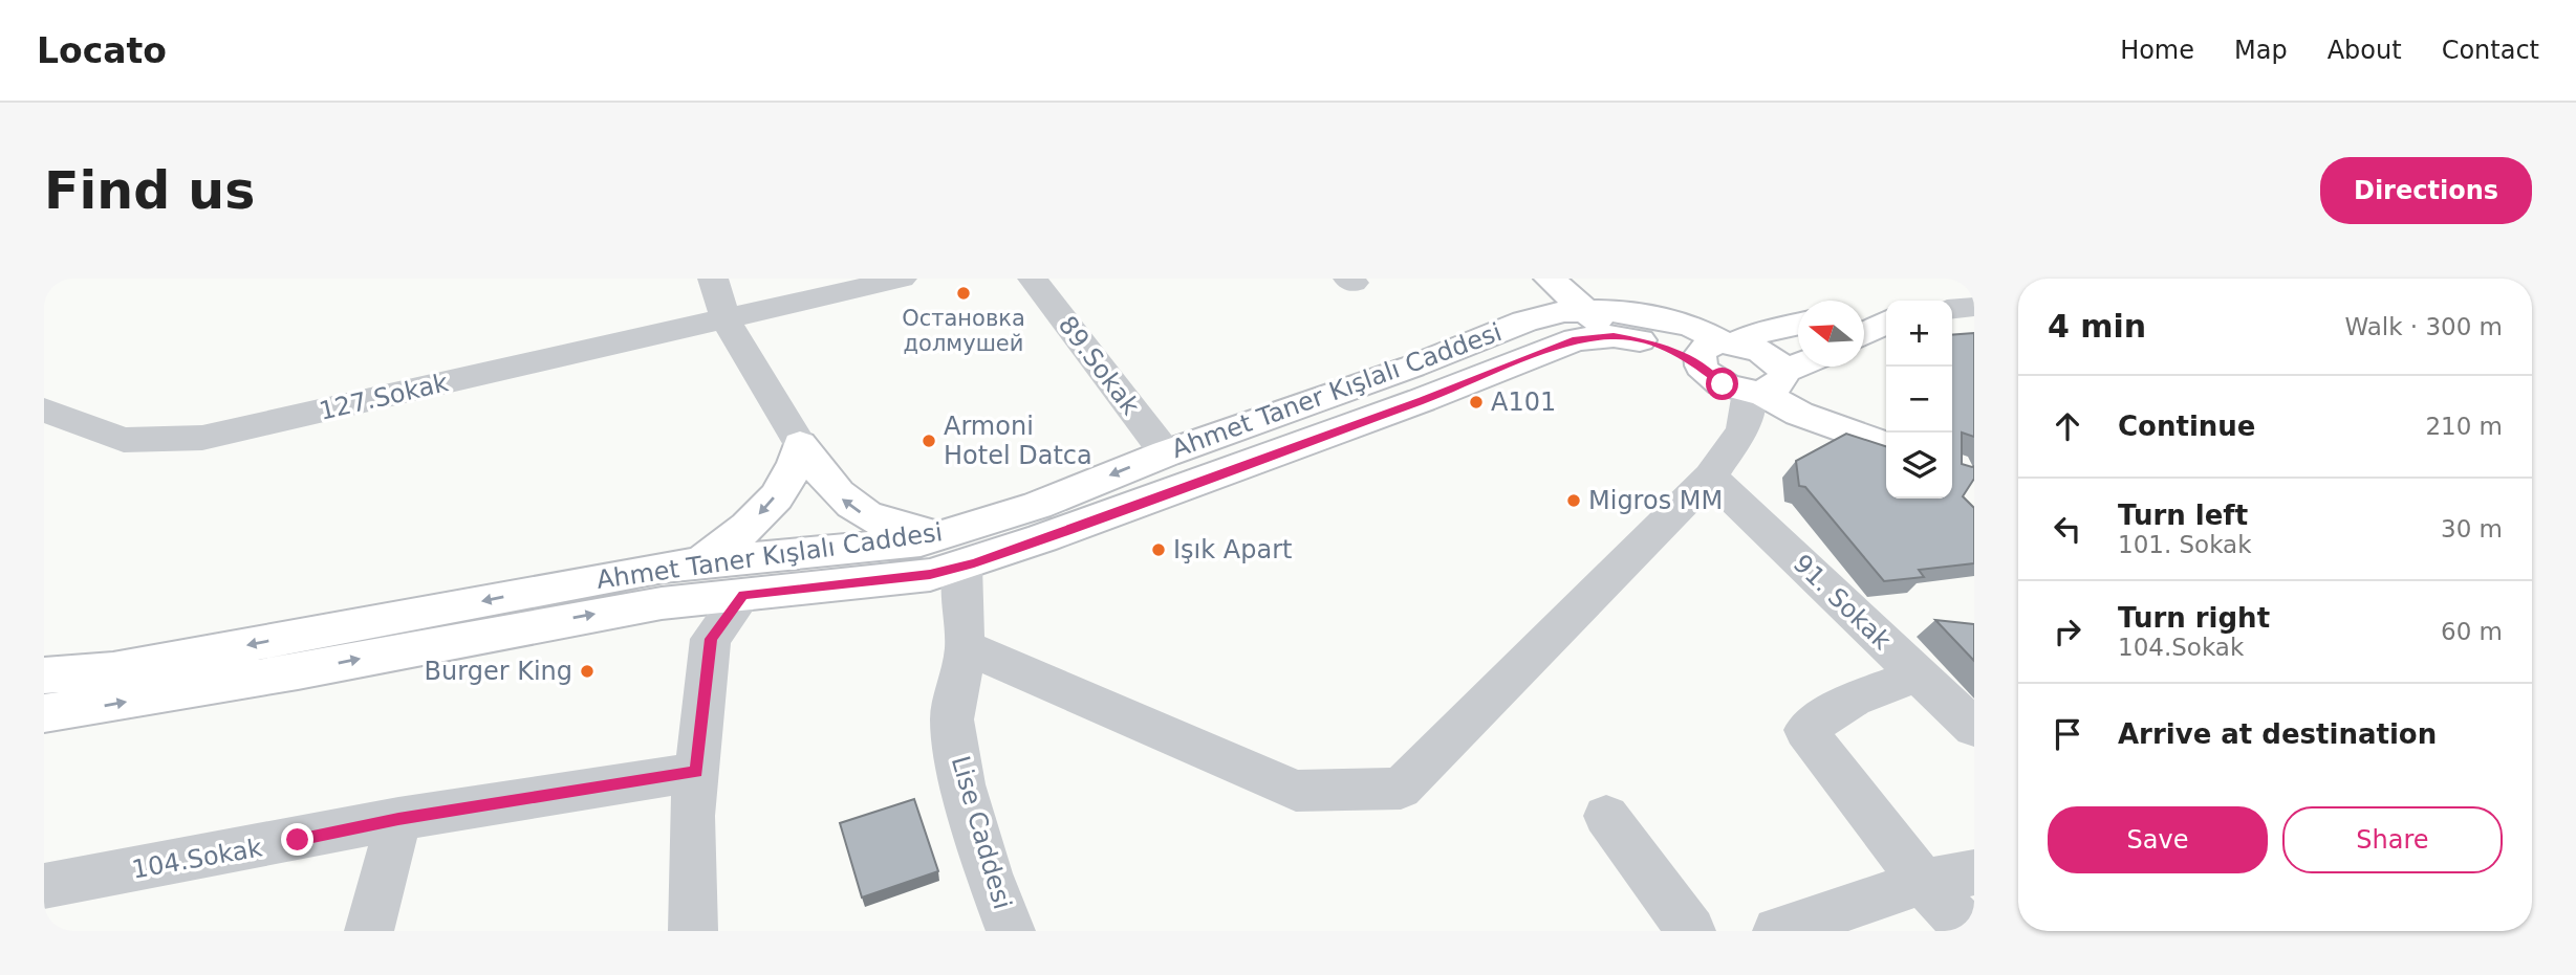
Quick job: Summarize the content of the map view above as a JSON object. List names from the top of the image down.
{
  "streets": {
    "main road": ["Ahmet Taner Kışlalı Caddesi"],
    "street": [
      "89.Sokak",
      "127.Sokak",
      "91. Sokak",
      "Lise Caddesi",
      "104.Sokak"
    ]
  },
  "crossings": [
    ["89.Sokak", "Ahmet Taner Kışlalı Caddesi"],
    ["Ahmet Taner Kışlalı Caddesi", "Lise Caddesi"]
  ],
  "places": [
    "Остановка долмушей",
    "A101",
    "Armoni Hotel Datca",
    "Migros MM",
    "Işık Apart",
    "Burger King"
  ],
  "north": "left",
  "page": {
    "header": "Locato",
    "nav": [
      "Home",
      "Map",
      "About",
      "Contact"
    ],
    "buttons": [
      "Directions",
      ["Save", "Share"]
    ],
    "title": "Find us",
    "heading": ["4 min", "Walk · 300 m"],
    "map_buttons": ["+", "−"],
    "list": [
      ["Continue", "210 m"],
      ["Turn left", "101. Sokak", "30 m"],
      ["Turn right", "104.Sokak", "60 m"],
      "Arrive at destination"
    ]
  }
}
